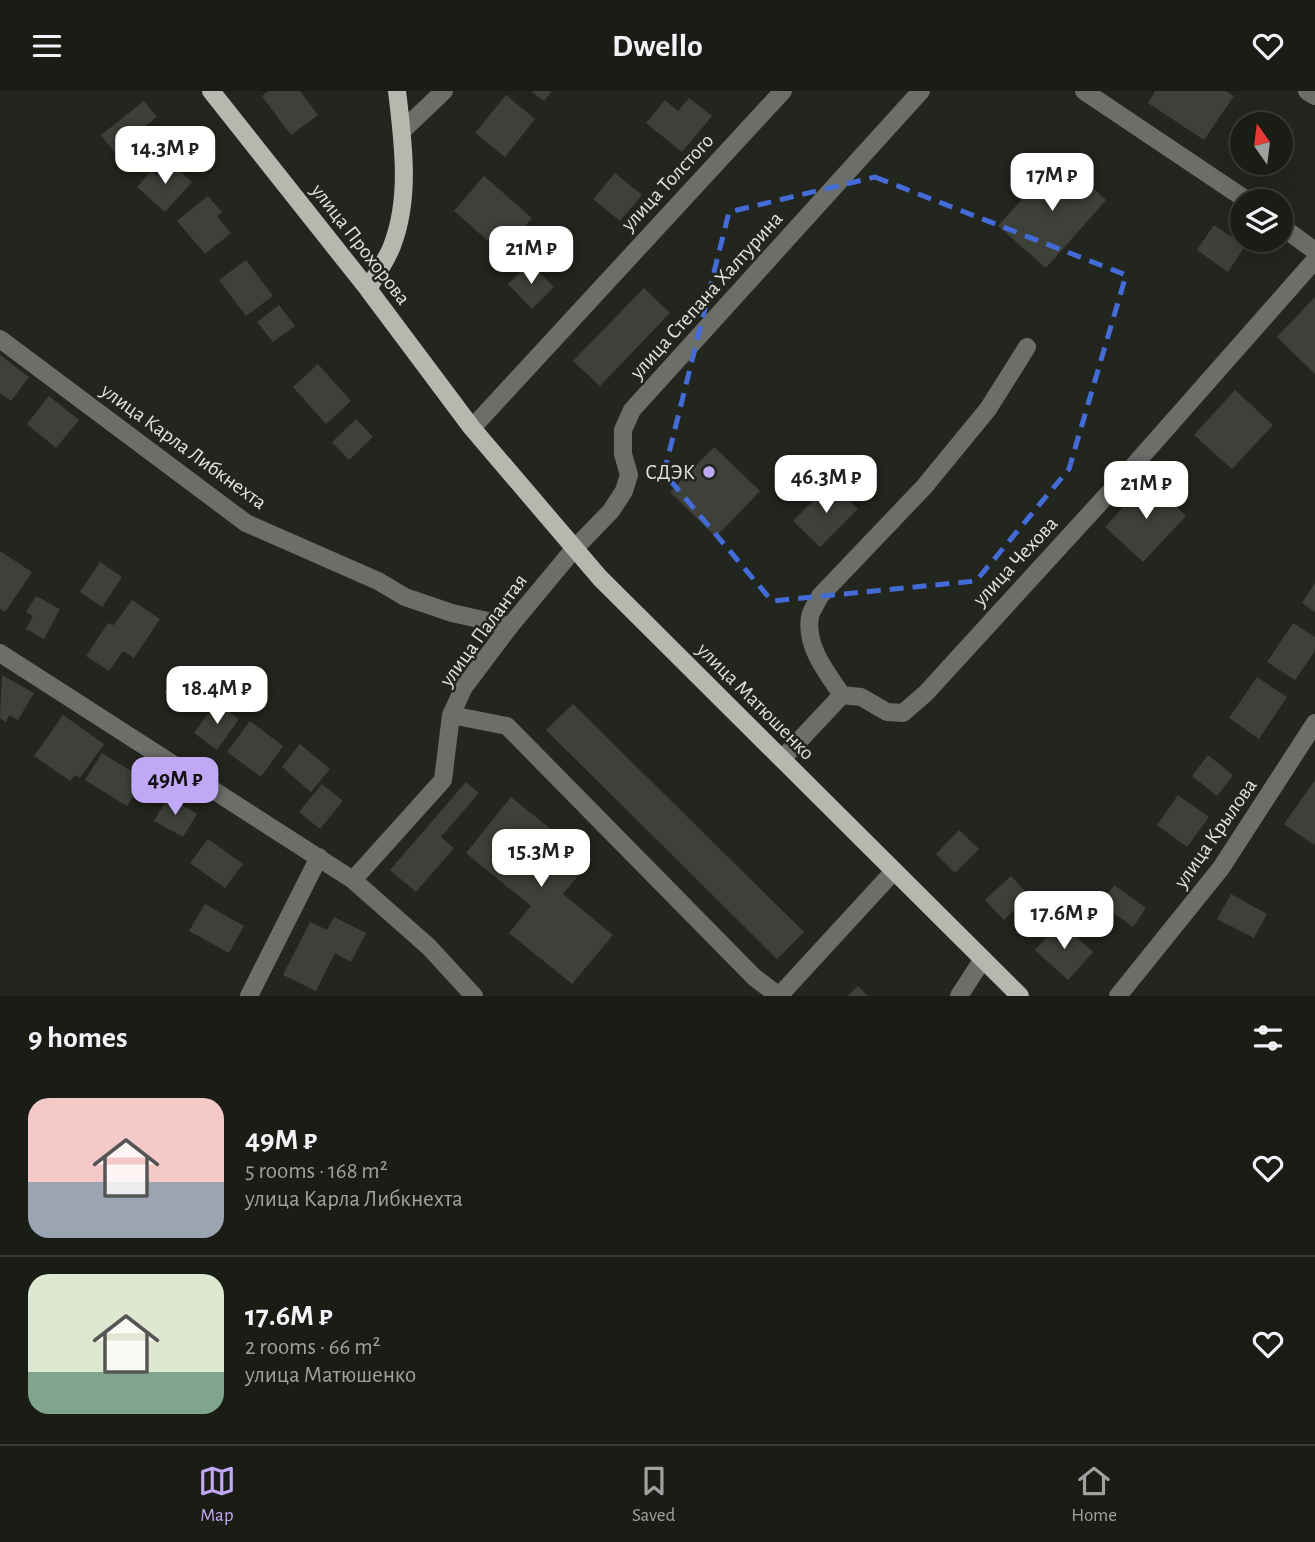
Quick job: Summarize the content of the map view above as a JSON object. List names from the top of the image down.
{
  "streets": {
    "main road": ["улица Прохорова", "улица Матюшенко"],
    "street": [
      "улица Толстого",
      "улица Степана Халтурина",
      "улица Карла Либкнехта",
      "улица Чехова",
      "улица Палантая",
      "улица Крылова"
    ]
  },
  "crossings": [
    ["улица Толстого", "улица Прохорова"],
    ["улица Толстого", "улица Матюшенко"],
    ["улица Прохорова", "улица Матюшенко"],
    ["улица Степана Халтурина", "улица Палантая"],
    ["улица Степана Халтурина", "улица Матюшенко"],
    ["улица Карла Либкнехта", "улица Палантая"],
    ["улица Палантая", "улица Матюшенко"]
  ],
  "places": ["СДЭК"],
  "north": "top",
  "page": {
    "header": "Dwello",
    "price": [
      "14.3M ₽",
      "17M ₽",
      "21M ₽",
      "46.3M ₽",
      "21M ₽",
      "18.4M ₽",
      "49M ₽",
      "15.3M ₽",
      "17.6M ₽"
    ],
    "heading": "9 homes",
    "list": [
      {
        "name": "49M ₽",
        "note": "5 rooms · 168 m² · улица Карла Либкнехта"
      },
      {
        "name": "17.6M ₽",
        "note": "2 rooms · 66 m² · улица Матюшенко"
      }
    ],
    "tabs": ["Map", "Saved", "Home"]
  }
}
